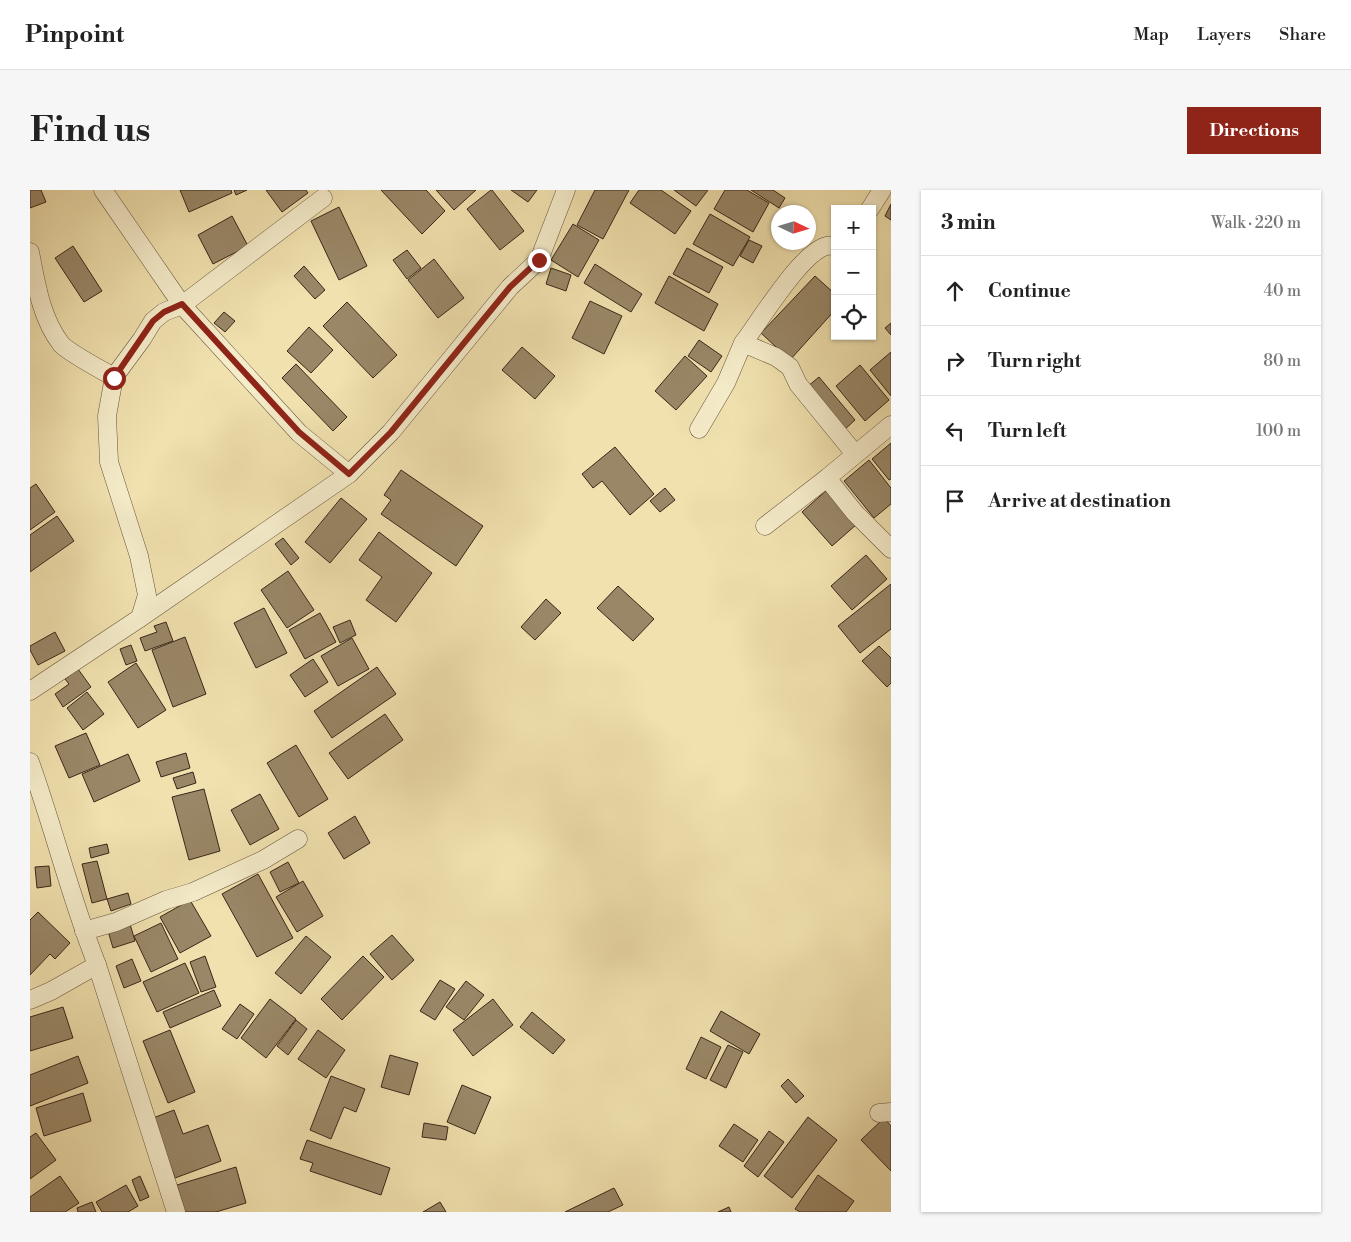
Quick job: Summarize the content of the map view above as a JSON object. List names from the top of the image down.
{
  "north": "right",
  "page": {
    "header": "Pinpoint",
    "nav": ["Map", "Layers", "Share"],
    "buttons": "Directions",
    "title": "Find us",
    "heading": ["3 min", "Walk · 220 m"],
    "map_buttons": ["+", "−"],
    "list": [
      ["Continue", "40 m"],
      ["Turn right", "80 m"],
      ["Turn left", "100 m"],
      "Arrive at destination"
    ]
  }
}
